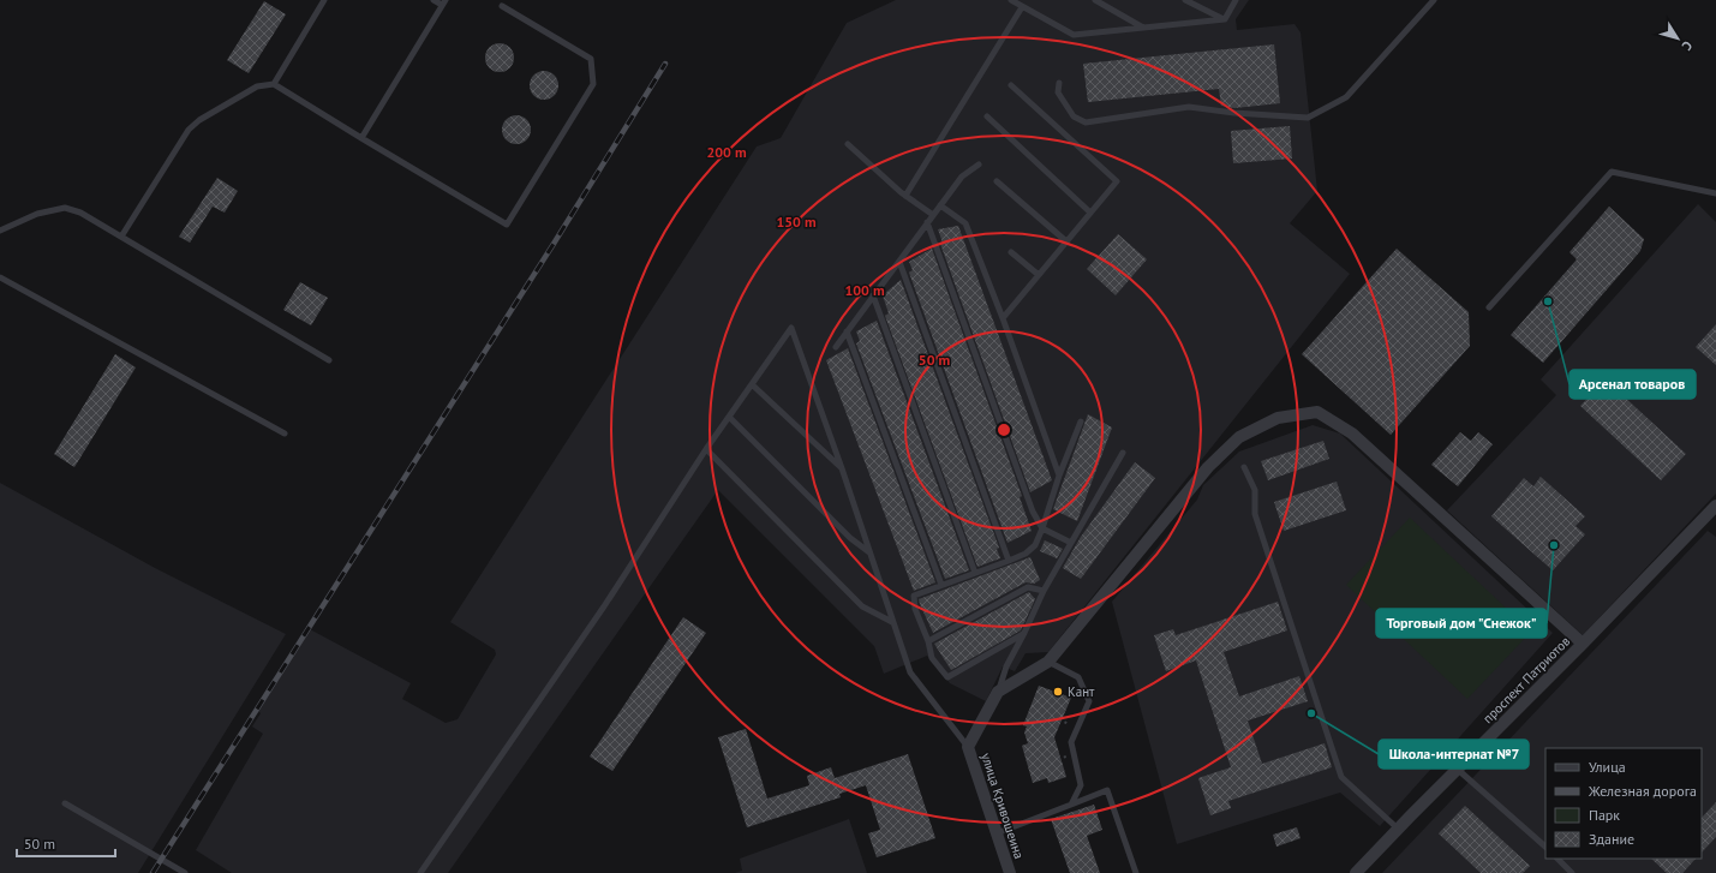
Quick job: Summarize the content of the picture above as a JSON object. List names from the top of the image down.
{
  "streets": {
    "street": ["проспект Патриотов", "улица Кривошеина"]
  },
  "places": [
    "Арсенал товаров",
    "Торговый дом \"Снежок\"",
    "Кант",
    "Школа-интернат №7"
  ],
  "legend": [
    "Улица",
    "Железная дорога",
    "Парк",
    "Здание"
  ],
  "scale_bar": "50 m",
  "north": "bottom right",
  "rings": [
    "200 m",
    "150 m",
    "100 m",
    "50 m"
  ]
}
